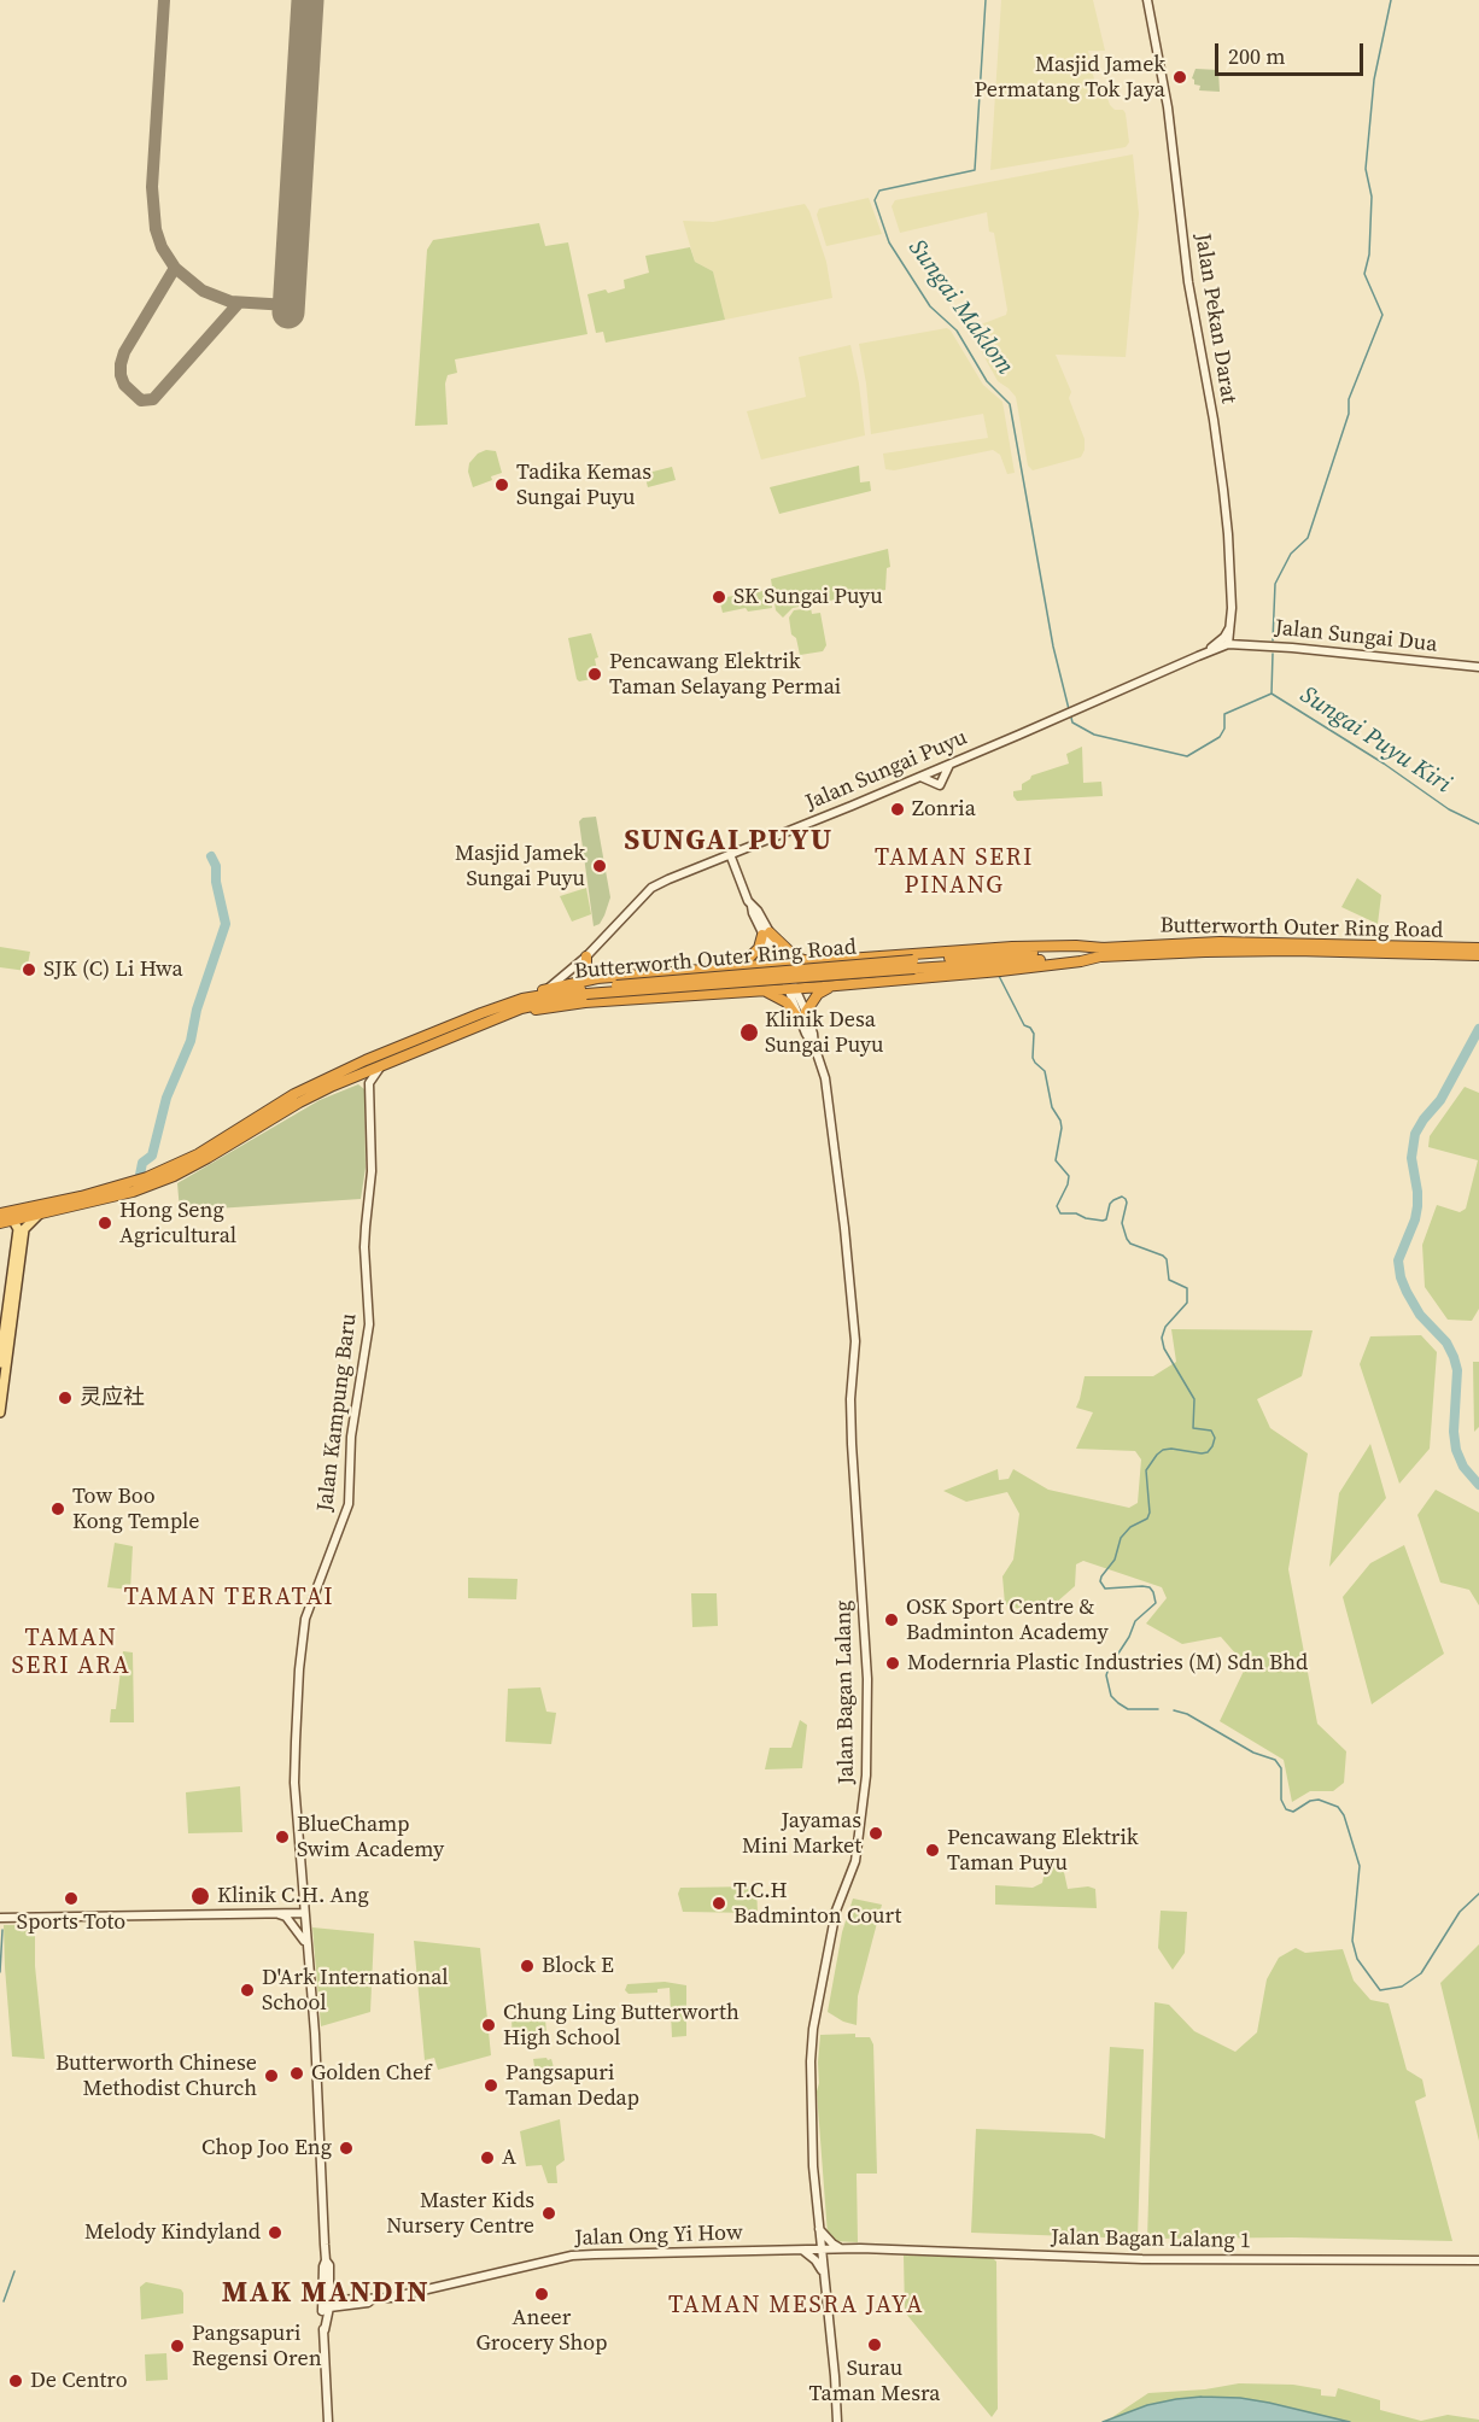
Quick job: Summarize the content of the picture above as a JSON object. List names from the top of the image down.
{
  "streets": {
    "highway": ["Butterworth Outer Ring Road"],
    "main road": [
      "Jalan Pekan Darat",
      "Jalan Sungai Dua",
      "Jalan Sungai Puyu",
      "Jalan Kampung Baru",
      "Jalan Bagan Lalang",
      "Jalan Ong Yi How",
      "Jalan Bagan Lalang 1"
    ]
  },
  "crossings": [
    ["Jalan Pekan Darat", "Jalan Sungai Dua"],
    ["Jalan Pekan Darat", "Jalan Sungai Puyu"],
    ["Jalan Sungai Dua", "Jalan Sungai Puyu"],
    ["Jalan Sungai Puyu", "Jalan Bagan Lalang"],
    ["Jalan Bagan Lalang", "Jalan Ong Yi How"],
    ["Jalan Bagan Lalang", "Jalan Bagan Lalang 1"],
    ["Jalan Ong Yi How", "Jalan Bagan Lalang 1"]
  ],
  "districts": [
    "SUNGAI PUYU",
    "TAMAN SERI PINANG",
    "TAMAN TERATAI",
    "TAMAN SERI ARA",
    "MAK MANDIN",
    "TAMAN MESRA JAYA"
  ],
  "water": ["Sungai Maklom", "Sungai Puyu Kiri"],
  "places": [
    "Masjid Jamek Permatang Tok Jaya",
    "Tadika Kemas Sungai Puyu",
    "SK Sungai Puyu",
    "Pencawang Elektrik Taman Selayang Permai",
    "Zonria",
    "Masjid Jamek Sungai Puyu",
    "SJK (C) Li Hwa",
    "Klinik Desa Sungai Puyu",
    "Hong Seng Agricultural",
    "灵应社",
    "Tow Boo Kong Temple",
    "OSK Sport Centre & Badminton Academy",
    "Modernria Plastic Industries (M) Sdn Bhd",
    "Jayamas Mini Market",
    "BlueChamp Swim Academy",
    "Pencawang Elektrik Taman Puyu",
    "Klinik C.H. Ang",
    "Sports Toto",
    "T.C.H Badminton Court",
    "Block E",
    "D'Ark International School",
    "Chung Ling Butterworth High School",
    "Golden Chef",
    "Butterworth Chinese Methodist Church",
    "Pangsapuri Taman Dedap",
    "Chop Joo Eng",
    "A",
    "Master Kids Nursery Centre",
    "Melody Kindyland",
    "Aneer Grocery Shop",
    "Surau Taman Mesra",
    "Pangsapuri Regensi Oren",
    "De Centro"
  ],
  "scale_bar": "200 m"
}
